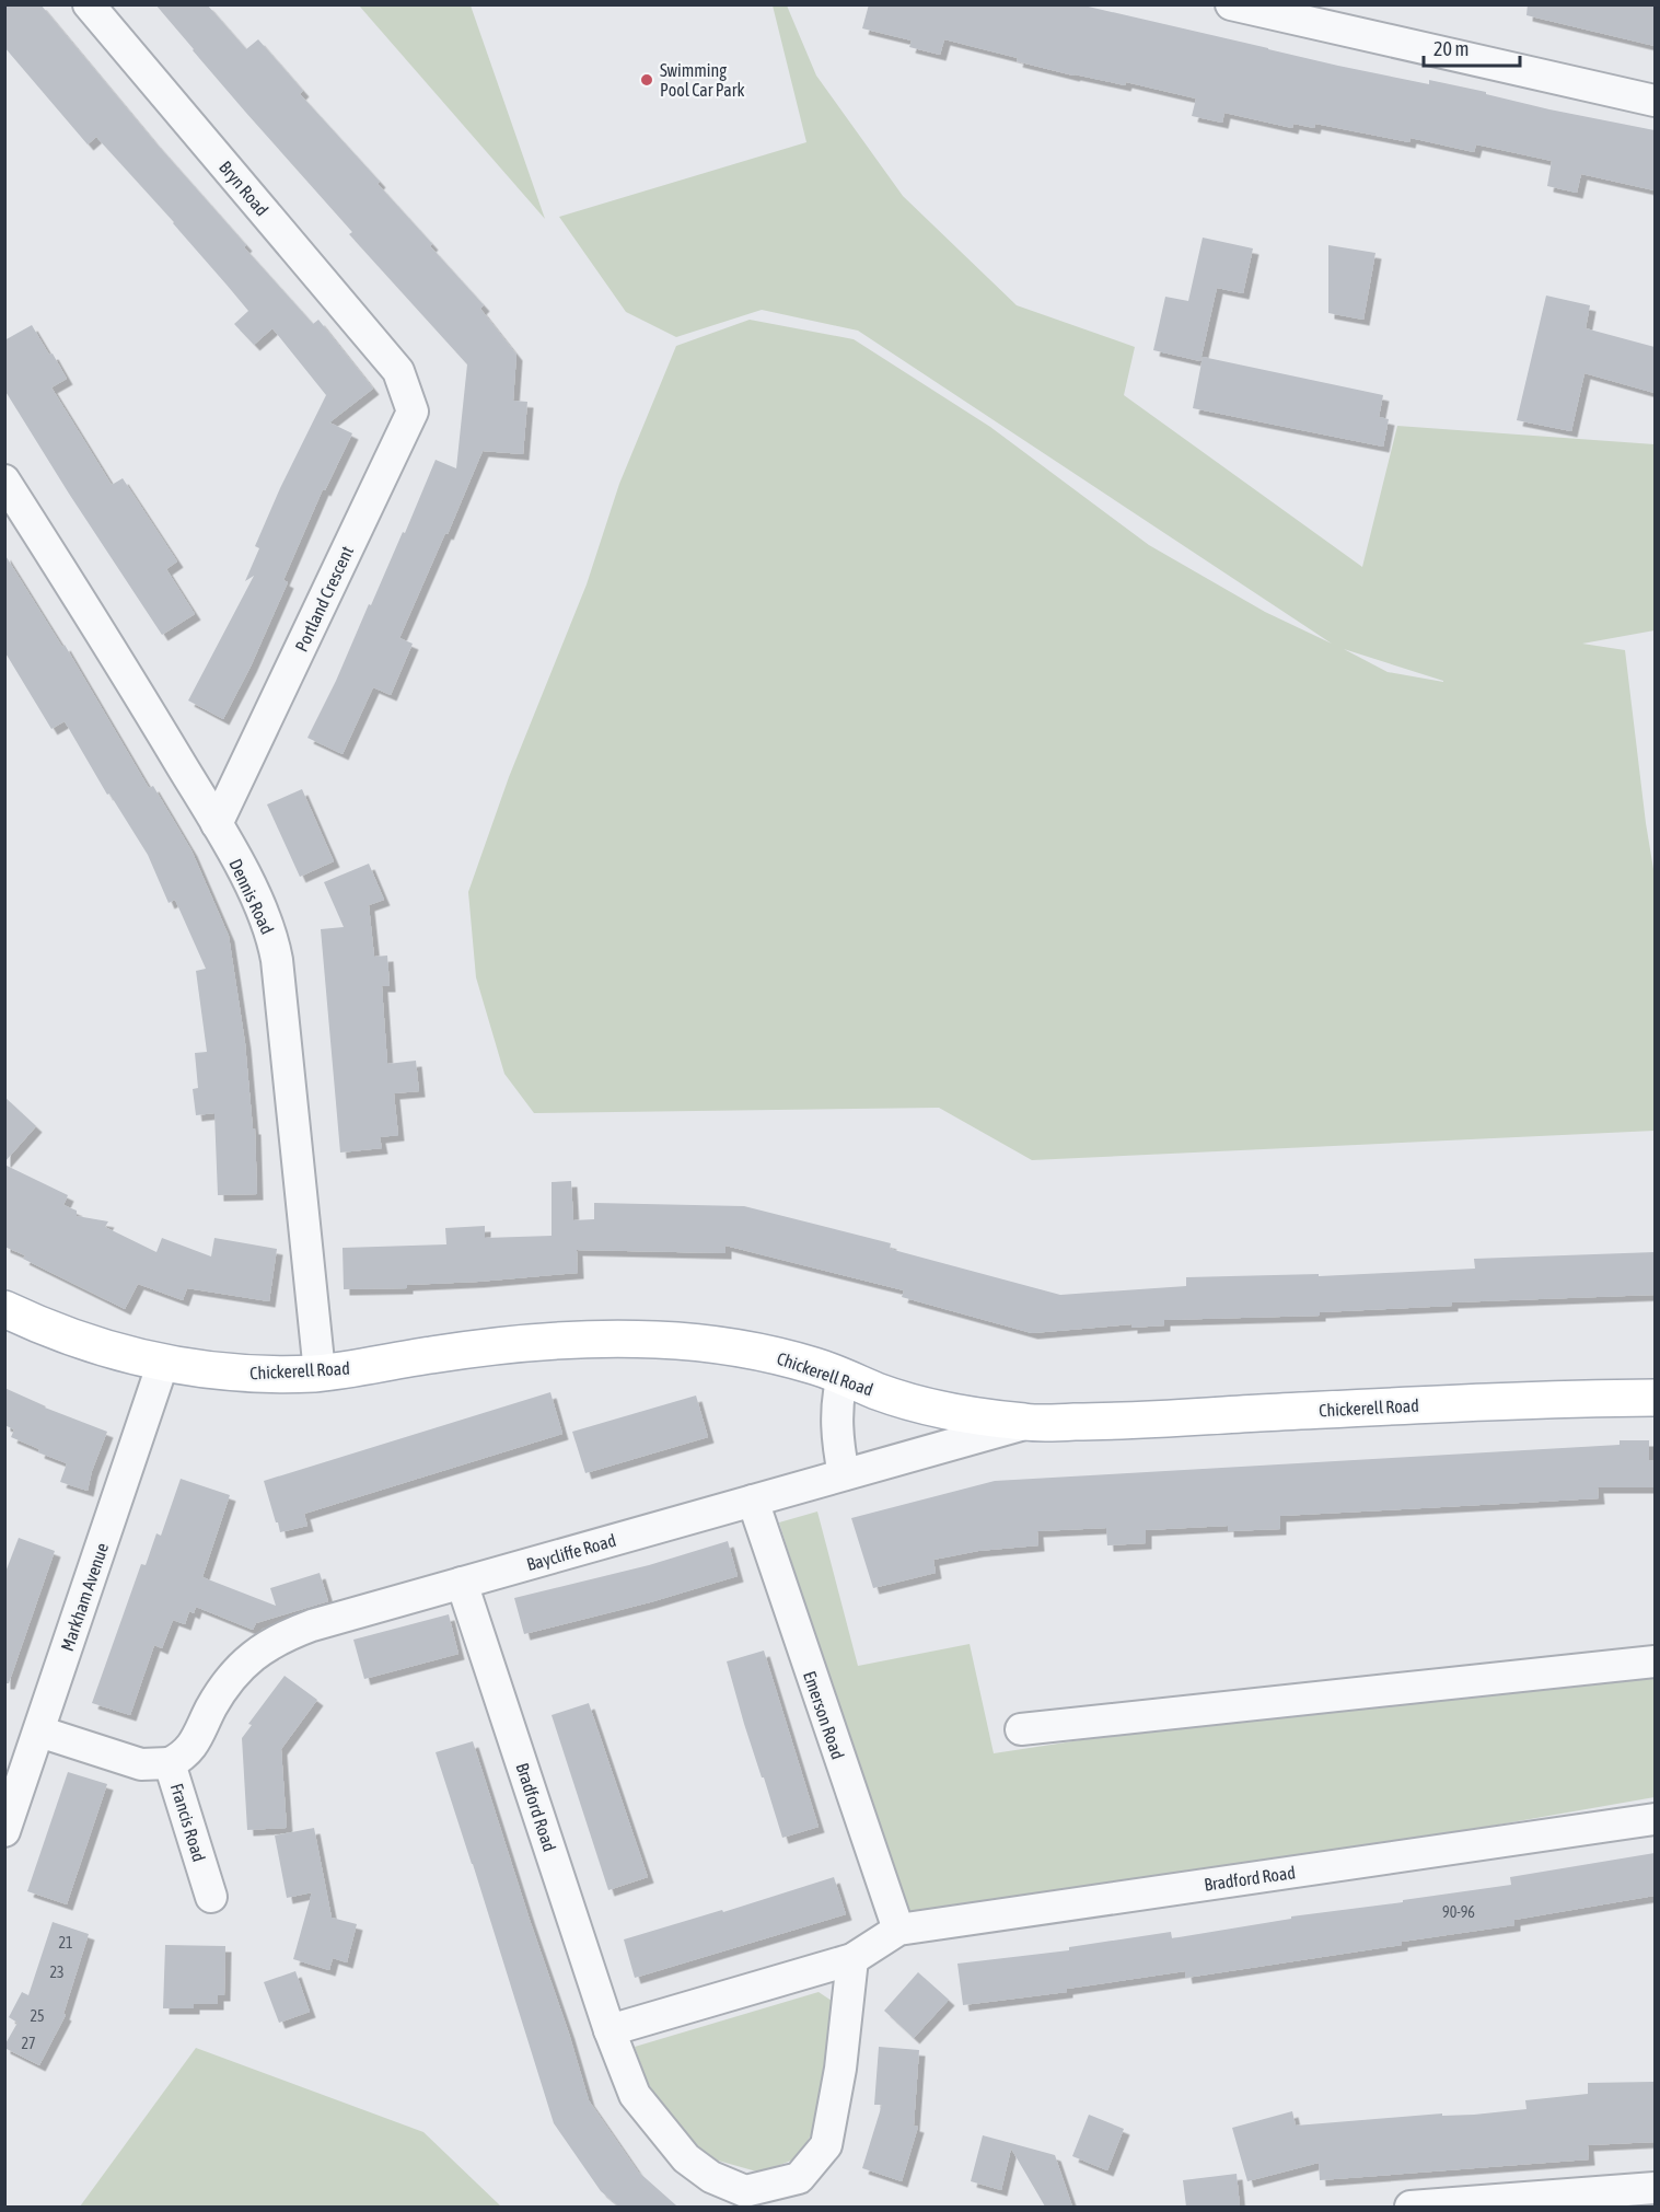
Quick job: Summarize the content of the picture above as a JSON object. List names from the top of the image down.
{
  "streets": {
    "main road": ["Chickerell Road"],
    "street": [
      "Bryn Road",
      "Portland Crescent",
      "Dennis Road",
      "Baycliffe Road",
      "Markham Avenue",
      "Emerson Road",
      "Bradford Road",
      "Francis Road"
    ]
  },
  "crossings": [
    ["Bryn Road", "Portland Crescent"],
    ["Portland Crescent", "Dennis Road"],
    ["Dennis Road", "Chickerell Road"],
    ["Chickerell Road", "Baycliffe Road"],
    ["Chickerell Road", "Markham Avenue"],
    ["Baycliffe Road", "Emerson Road"],
    ["Baycliffe Road", "Bradford Road"],
    ["Baycliffe Road", "Francis Road"],
    ["Markham Avenue", "Francis Road"],
    ["Emerson Road", "Bradford Road"]
  ],
  "places": ["Swimming Pool Car Park"],
  "house_numbers": [
    "90-96",
    "21",
    "23",
    "25",
    "27"
  ],
  "scale_bar": "20 m"
}
